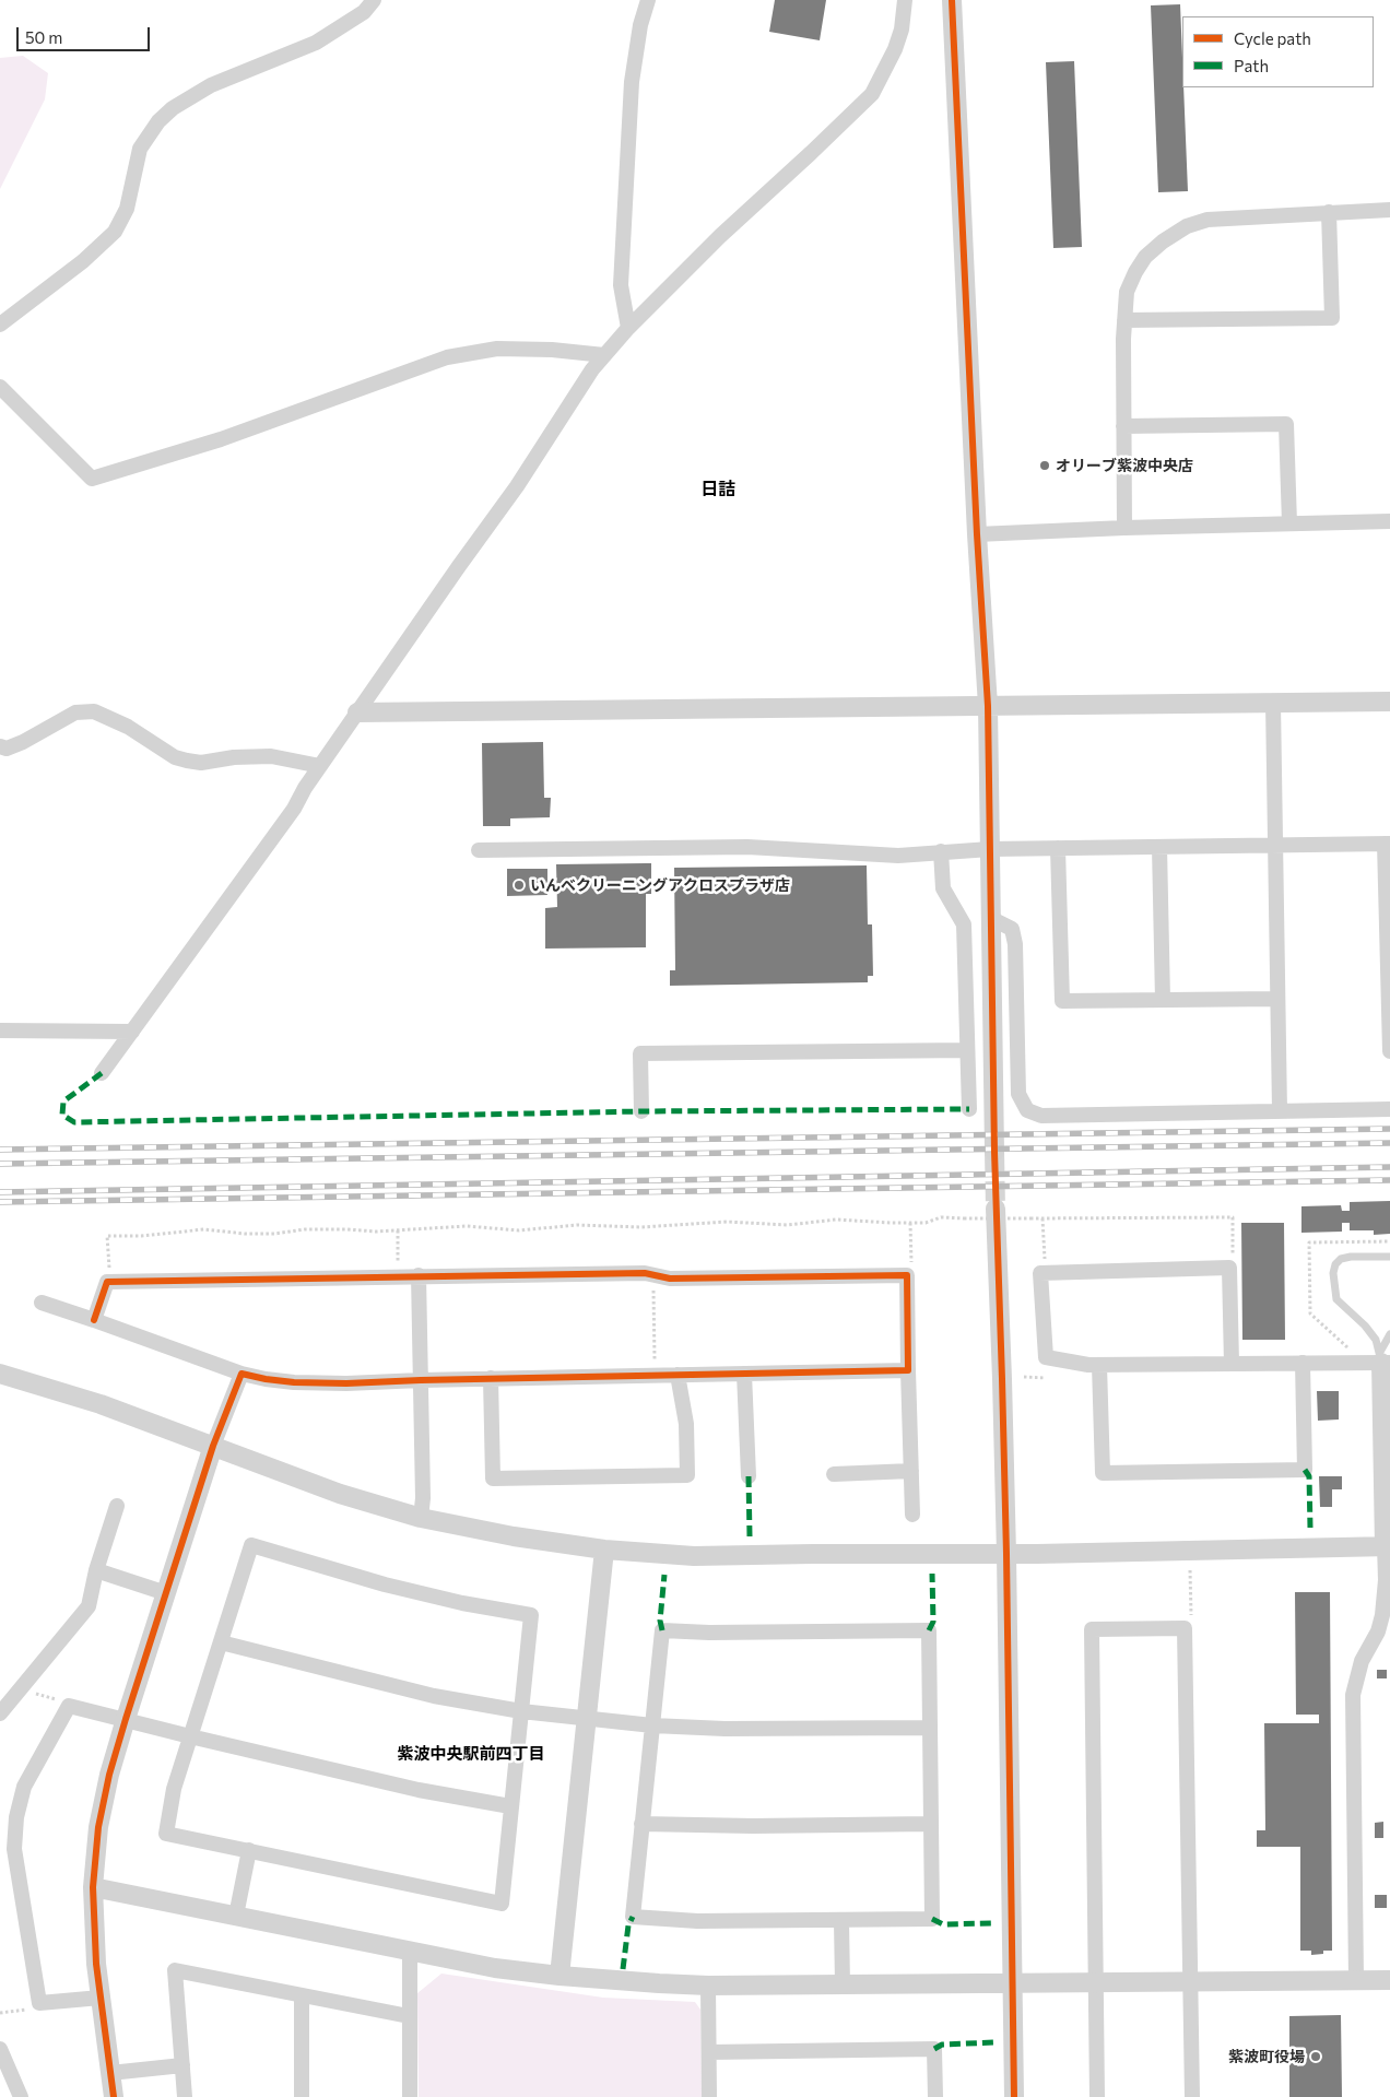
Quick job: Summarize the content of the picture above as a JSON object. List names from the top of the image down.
{
  "districts": ["日詰", "紫波中央駅前四丁目"],
  "places": ["オリーブ紫波中央店", "いんべクリーニングアクロスプラザ店", "紫波町役場"],
  "legend": ["Cycle path", "Path"],
  "scale_bar": "50 m"
}
